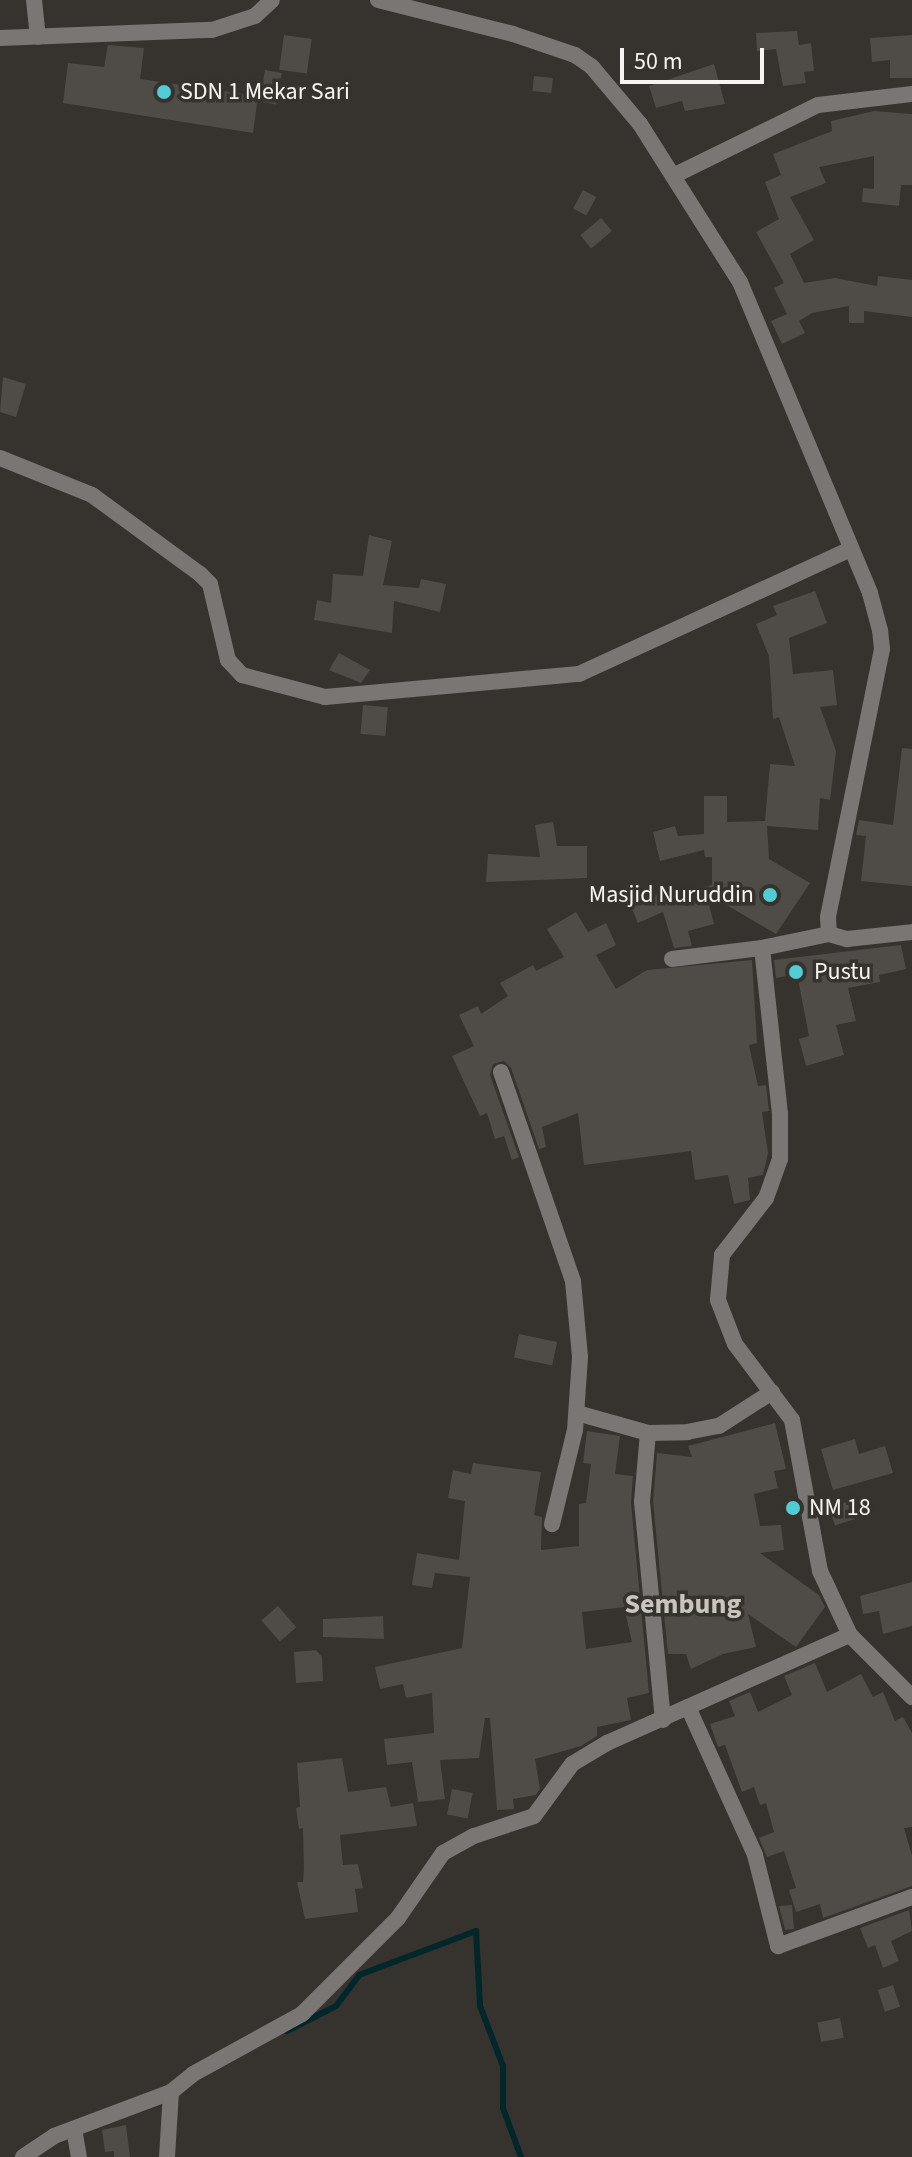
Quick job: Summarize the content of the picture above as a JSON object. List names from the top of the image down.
{
  "districts": ["Sembung"],
  "places": [
    "SDN 1 Mekar Sari",
    "Masjid Nuruddin",
    "Pustu",
    "NM 18"
  ],
  "scale_bar": "50 m"
}
